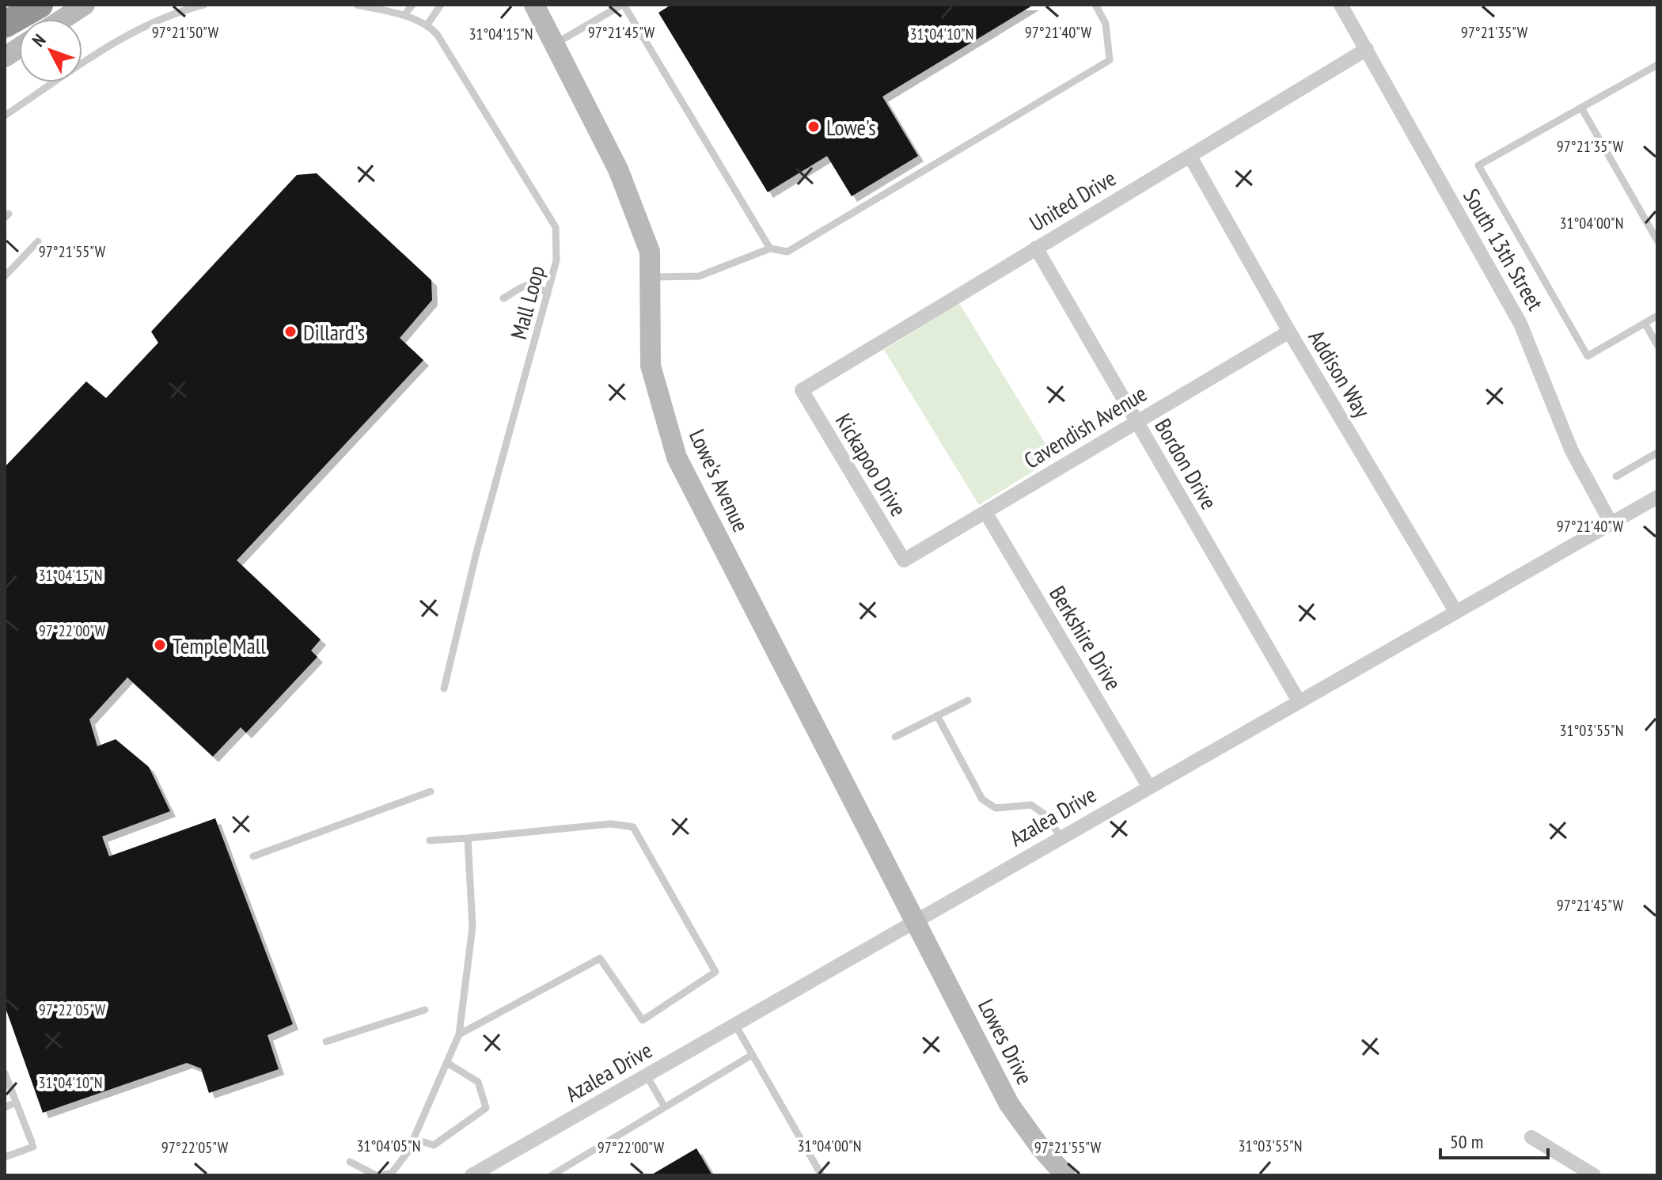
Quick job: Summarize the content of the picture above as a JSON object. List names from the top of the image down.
{
  "streets": {
    "street": [
      "United Drive",
      "South 13th Street",
      "Addison Way",
      "Cavendish Avenue",
      "Bordon Drive",
      "Kickapoo Drive",
      "Lowe's Avenue",
      "Berkshire Drive",
      "Azalea Drive",
      "Lowes Drive"
    ],
    "lane": ["Mall Loop"]
  },
  "crossings": [
    ["United Drive", "South 13th Street"],
    ["United Drive", "Addison Way"],
    ["United Drive", "Bordon Drive"],
    ["United Drive", "Kickapoo Drive"],
    ["South 13th Street", "Azalea Drive"],
    ["Addison Way", "Cavendish Avenue"],
    ["Addison Way", "Azalea Drive"],
    ["Cavendish Avenue", "Bordon Drive"],
    ["Cavendish Avenue", "Kickapoo Drive"],
    ["Cavendish Avenue", "Berkshire Drive"],
    ["Bordon Drive", "Azalea Drive"],
    ["Lowe's Avenue", "Azalea Drive"],
    ["Lowe's Avenue", "Lowes Drive"],
    ["Berkshire Drive", "Azalea Drive"],
    ["Azalea Drive", "Lowes Drive"]
  ],
  "places": ["Lowe's", "Dillard's", "Temple Mall"],
  "scale_bar": "50 m",
  "north": "top left",
  "coordinates": [
    "97°21'45\"W",
    "97°21'35\"W",
    "97°21'50\"W",
    "97°21'40\"W",
    "31°04'15\"N",
    "31°04'10\"N",
    "31°04'00\"N",
    "97°21'55\"W",
    "97°22'00\"W",
    "31°03'55\"N",
    "97°22'05\"W",
    "31°04'05\"N"
  ]
}
